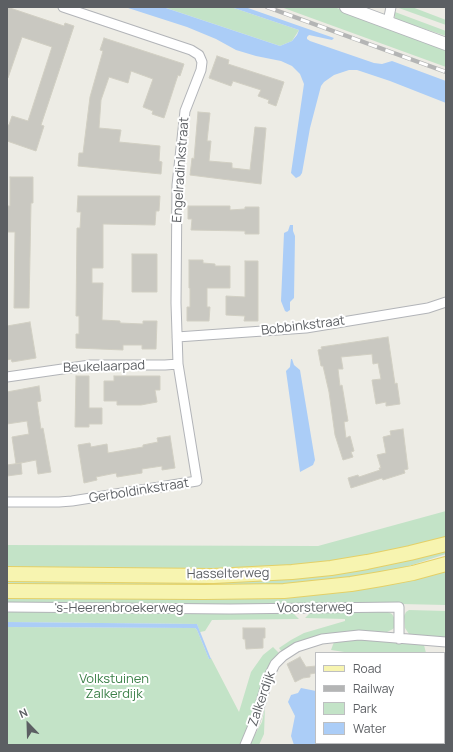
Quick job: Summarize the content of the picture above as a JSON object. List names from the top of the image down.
{
  "streets": {
    "main road": ["Hasselterweg"],
    "street": [
      "Engelradinkstraat",
      "Bobbinkstraat",
      "Beukelaarpad",
      "Gerboldinkstraat",
      "'s-Heerenbroekerweg",
      "Voorsterweg",
      "Zalkerdijk"
    ]
  },
  "crossings": [
    ["Engelradinkstraat", "Bobbinkstraat"],
    ["Engelradinkstraat", "Gerboldinkstraat"],
    ["Bobbinkstraat", "Gerboldinkstraat"],
    ["Beukelaarpad", "Gerboldinkstraat"],
    ["'s-Heerenbroekerweg", "Voorsterweg"],
    ["Voorsterweg", "Zalkerdijk"]
  ],
  "parks": ["Volkstuinen Zalkerdijk"],
  "legend": [
    "Road",
    "Railway",
    "Park",
    "Water"
  ],
  "north": "top left"
}
